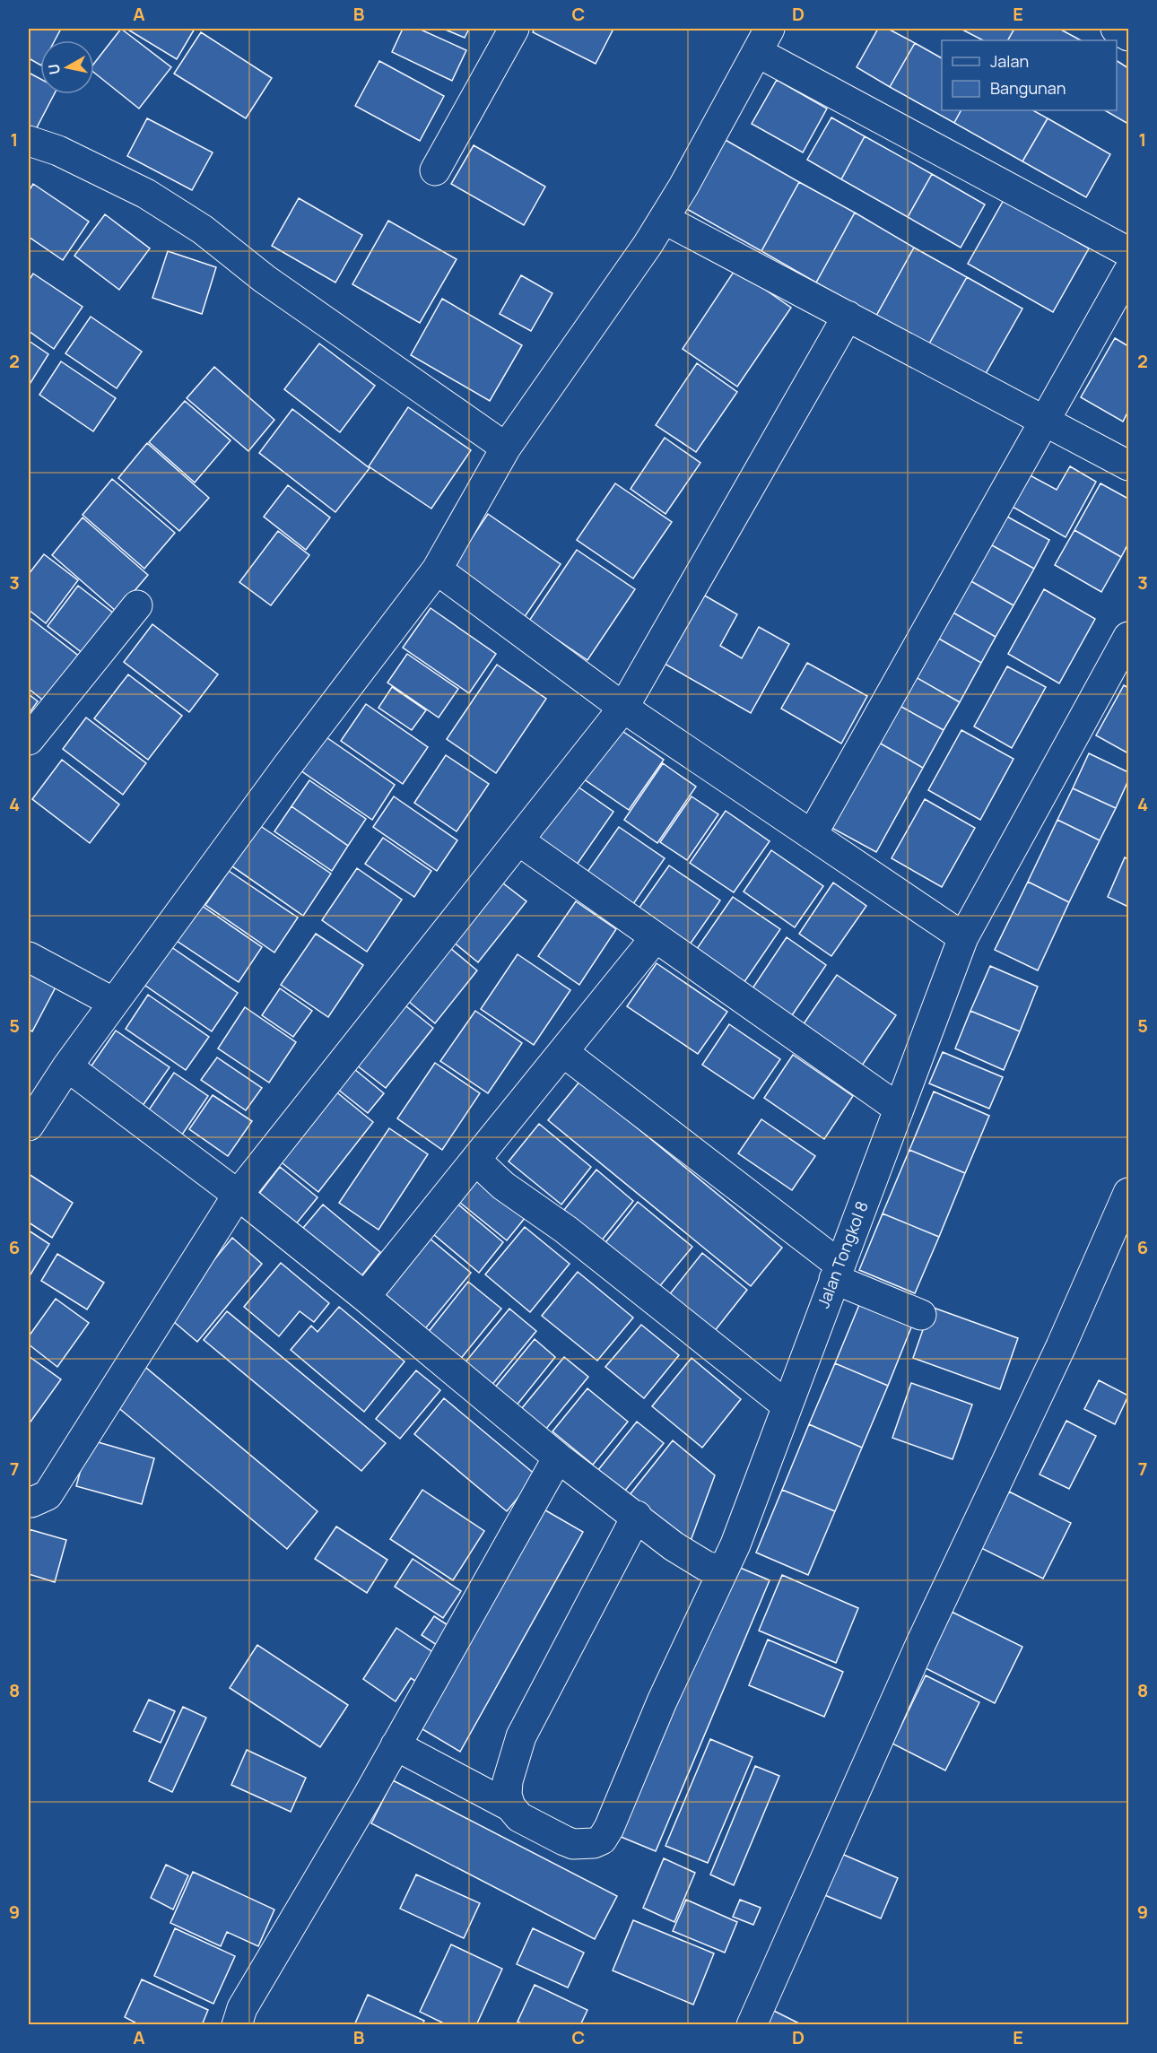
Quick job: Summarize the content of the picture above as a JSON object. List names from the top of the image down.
{
  "streets": {
    "street": ["Jalan Tongkol 8"]
  },
  "legend": ["Jalan", "Bangunan"],
  "north": "left",
  "grid": {
    "columns": [
      "A",
      "B",
      "C",
      "D",
      "E"
    ],
    "rows": [
      "1",
      "2",
      "3",
      "4",
      "5",
      "6",
      "7",
      "8",
      "9"
    ]
  }
}
